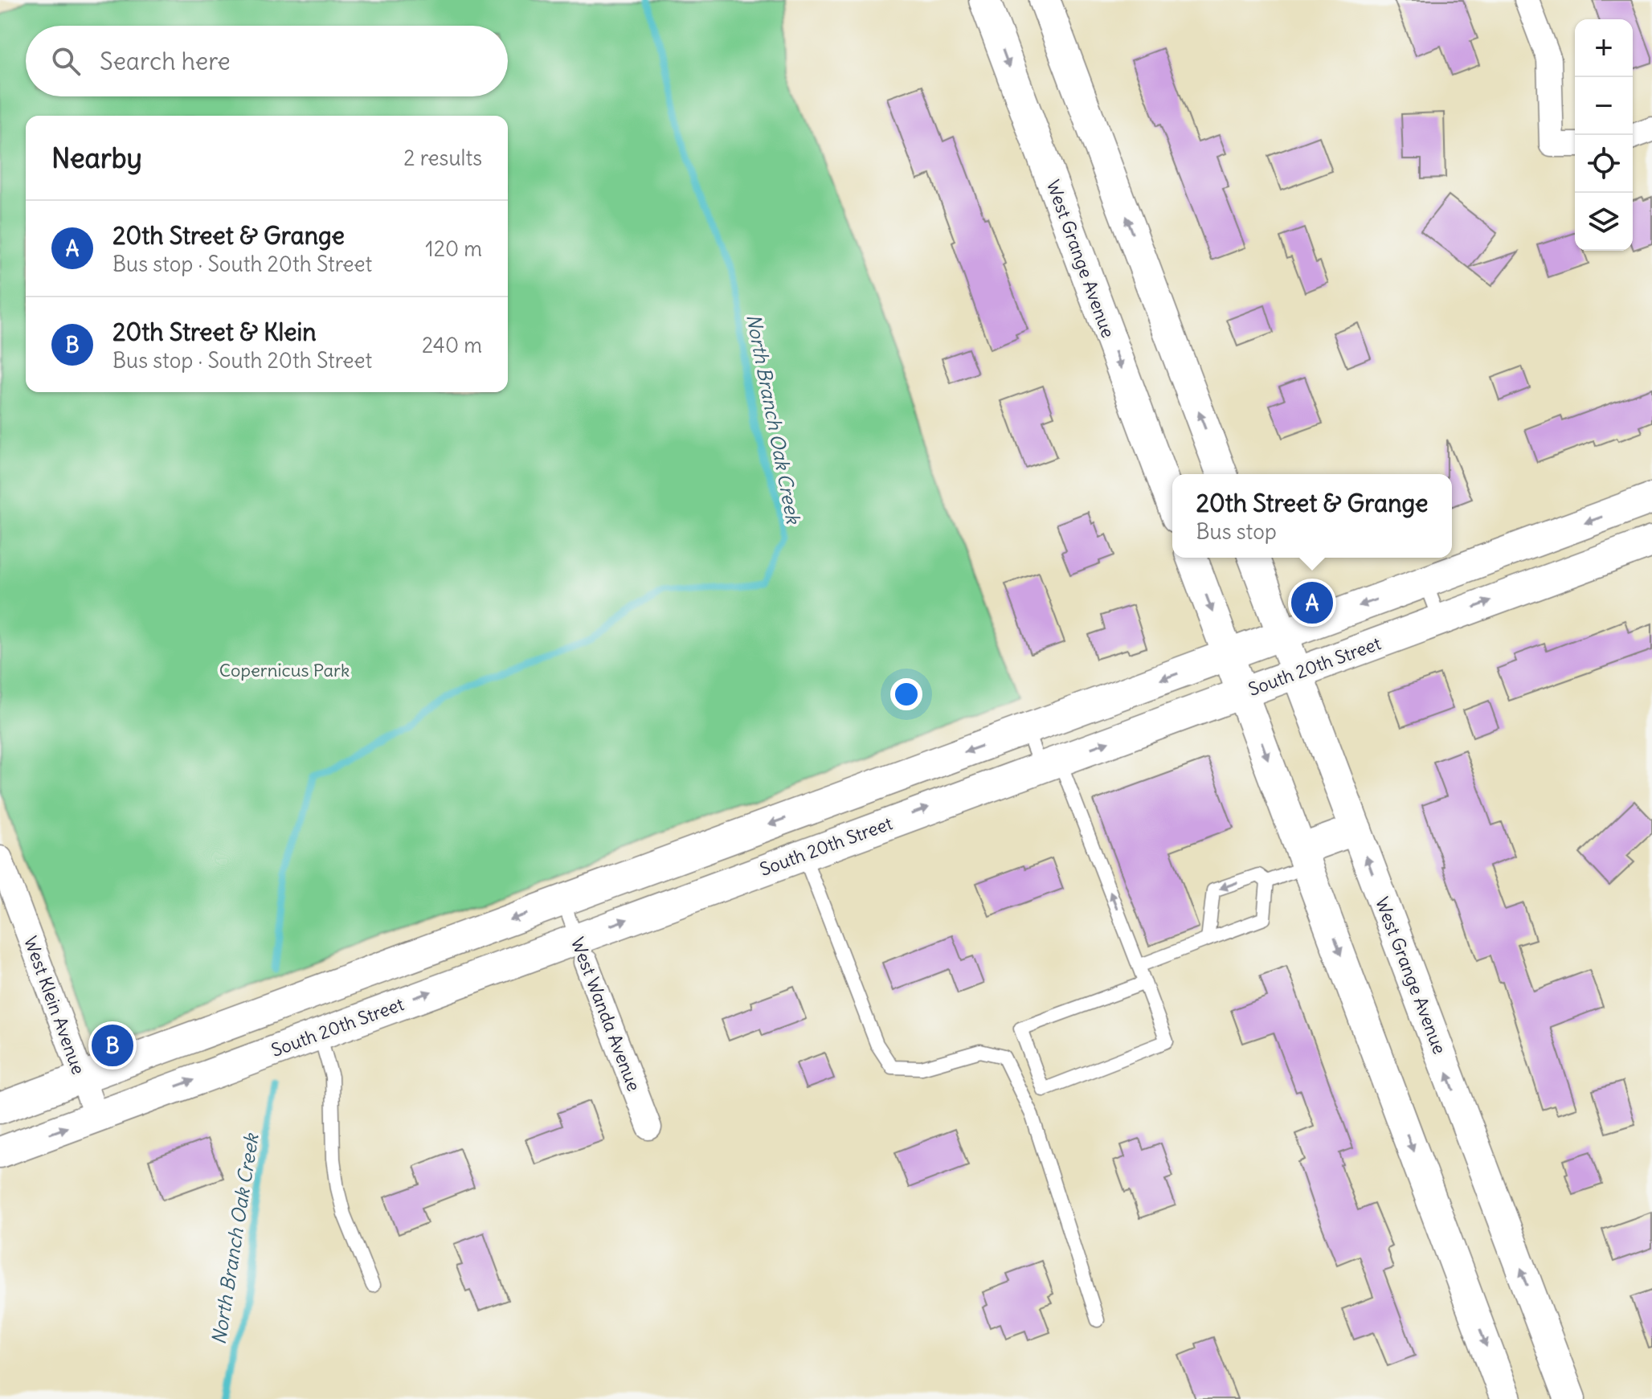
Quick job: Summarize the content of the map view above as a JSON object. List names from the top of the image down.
{
  "streets": {
    "street": [
      "West Grange Avenue",
      "South 20th Street",
      "West Klein Avenue",
      "West Wanda Avenue"
    ]
  },
  "crossings": [
    ["West Grange Avenue", "South 20th Street"],
    ["South 20th Street", "West Klein Avenue"],
    ["South 20th Street", "West Wanda Avenue"]
  ],
  "water": ["North Branch Oak Creek"],
  "parks": ["Copernicus Park"],
  "page": {
    "map_buttons": ["+", "−"],
    "search": "Search here",
    "heading": ["Nearby", "2 results"],
    "list": [
      {
        "mark": "A",
        "name": "20th Street & Grange",
        "note": "Bus stop · South 20th Street",
        "value": "120 m"
      },
      {
        "mark": "B",
        "name": "20th Street & Klein",
        "note": "Bus stop · South 20th Street",
        "value": "240 m"
      }
    ],
    "popup": ["20th Street & Grange", "Bus stop"],
    "pins": ["A", "B"]
  }
}
